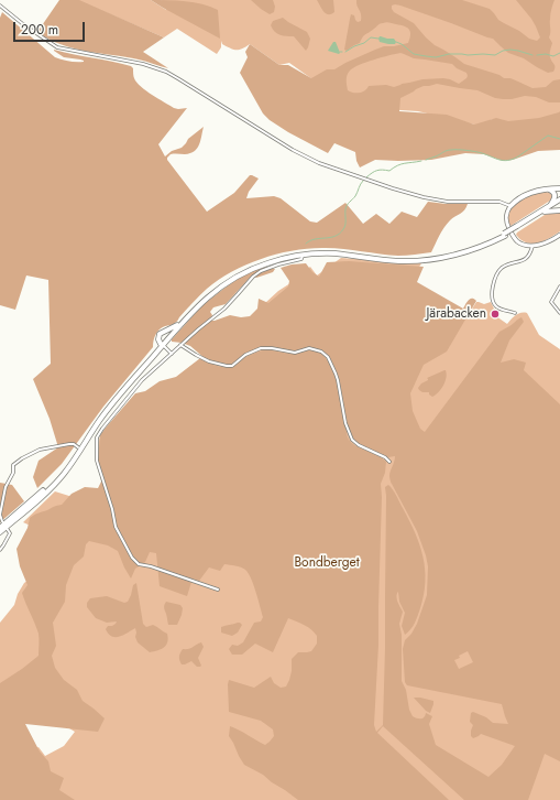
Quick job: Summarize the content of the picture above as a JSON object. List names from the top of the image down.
{
  "parks": ["Bondberget"],
  "places": ["Järabacken"],
  "scale_bar": "200 m"
}
